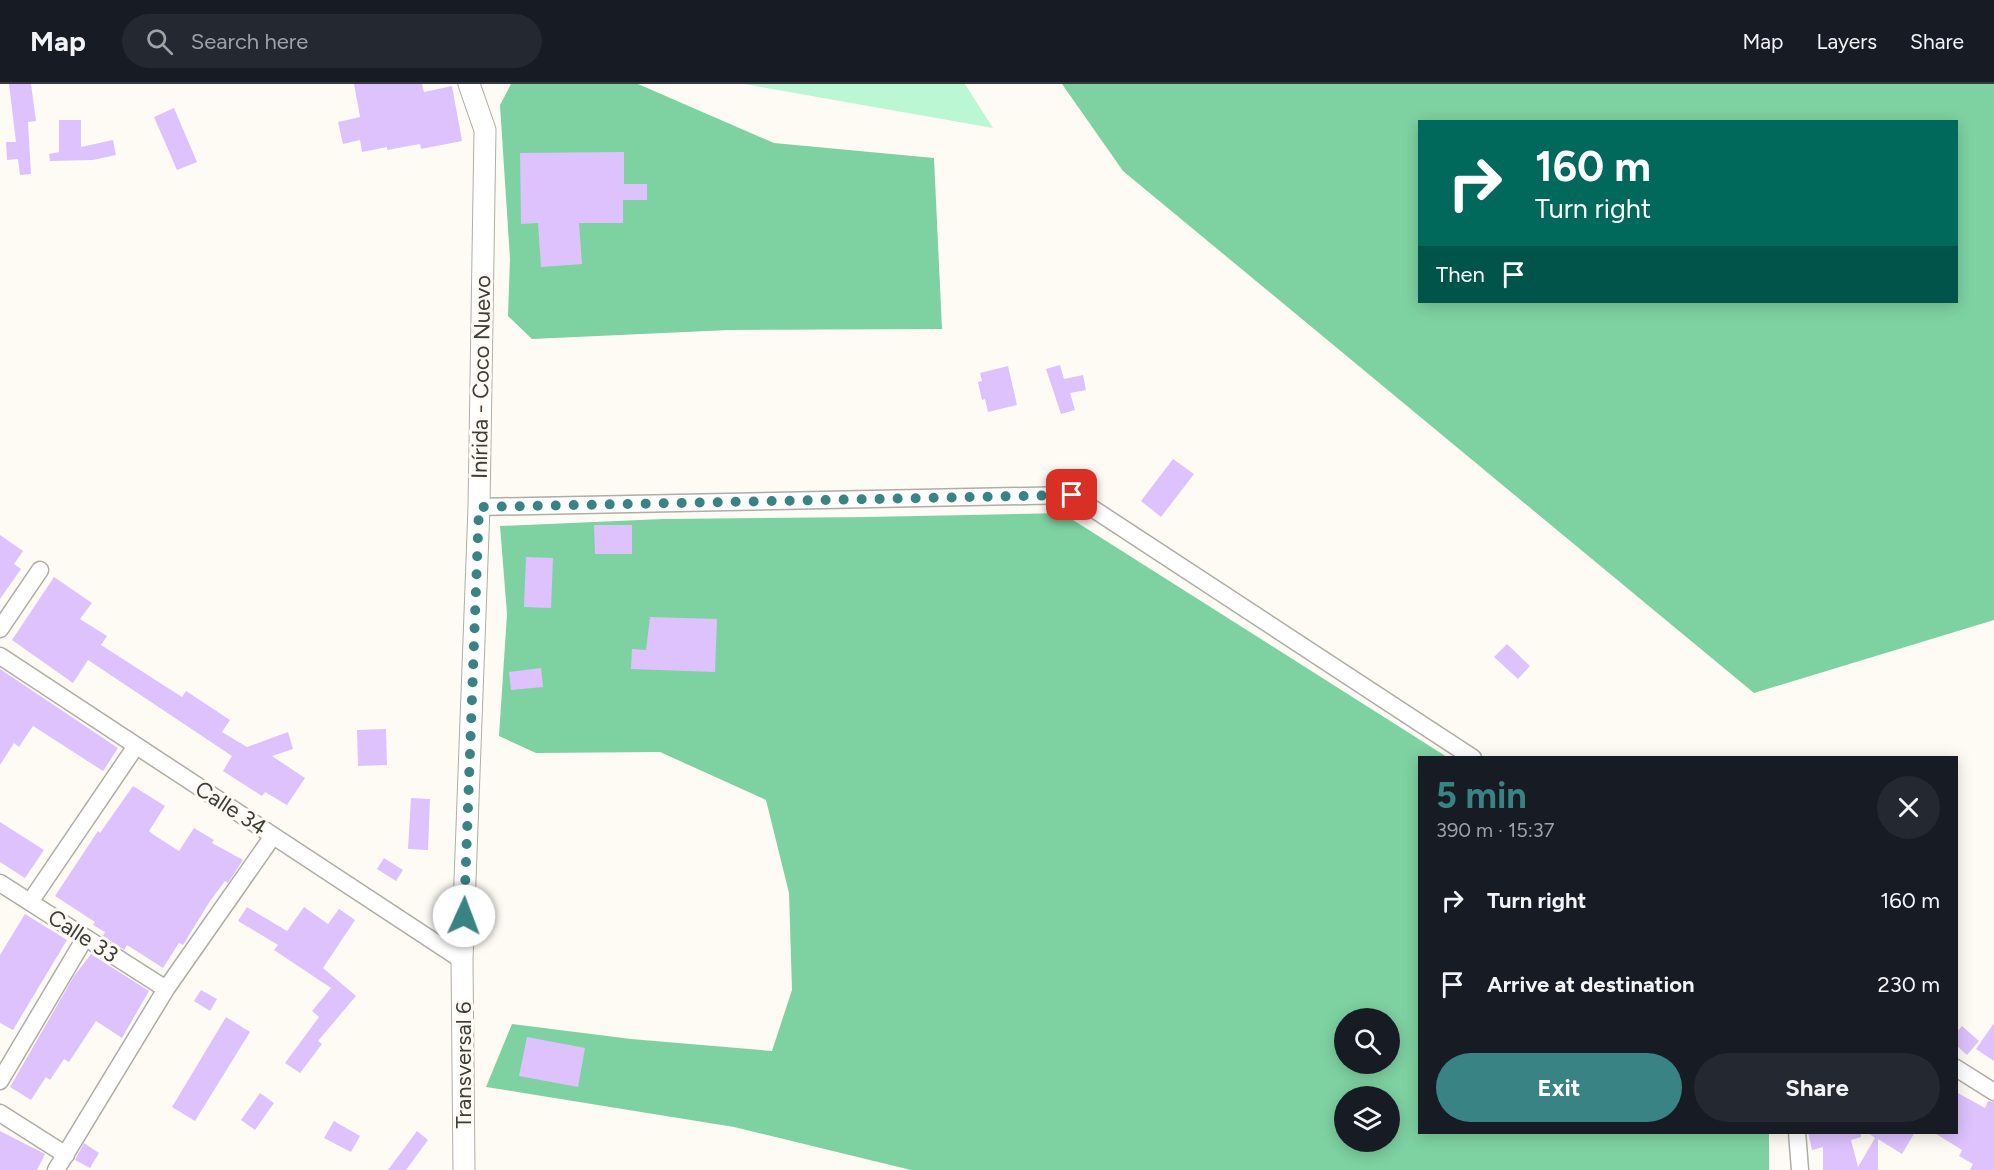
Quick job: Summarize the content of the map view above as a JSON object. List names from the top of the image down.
{
  "streets": {
    "street": [
      "Inírida - Coco Nuevo",
      "Calle 34",
      "Calle 33",
      "Transversal 6"
    ]
  },
  "crossings": [
    ["Inírida - Coco Nuevo", "Calle 34"],
    ["Inírida - Coco Nuevo", "Transversal 6"],
    ["Calle 34", "Transversal 6"]
  ],
  "page": {
    "header": "Map",
    "search": "Search here",
    "nav": ["Map", "Layers", "Share"],
    "turn": ["160 m", "Turn right"],
    "then": "Then",
    "heading": ["5 min", "390 m · 15:37"],
    "list": [
      {
        "name": "Turn right",
        "value": "160 m"
      },
      {
        "name": "Arrive at destination",
        "value": "230 m"
      }
    ],
    "buttons": ["Exit", "Share"]
  }
}
